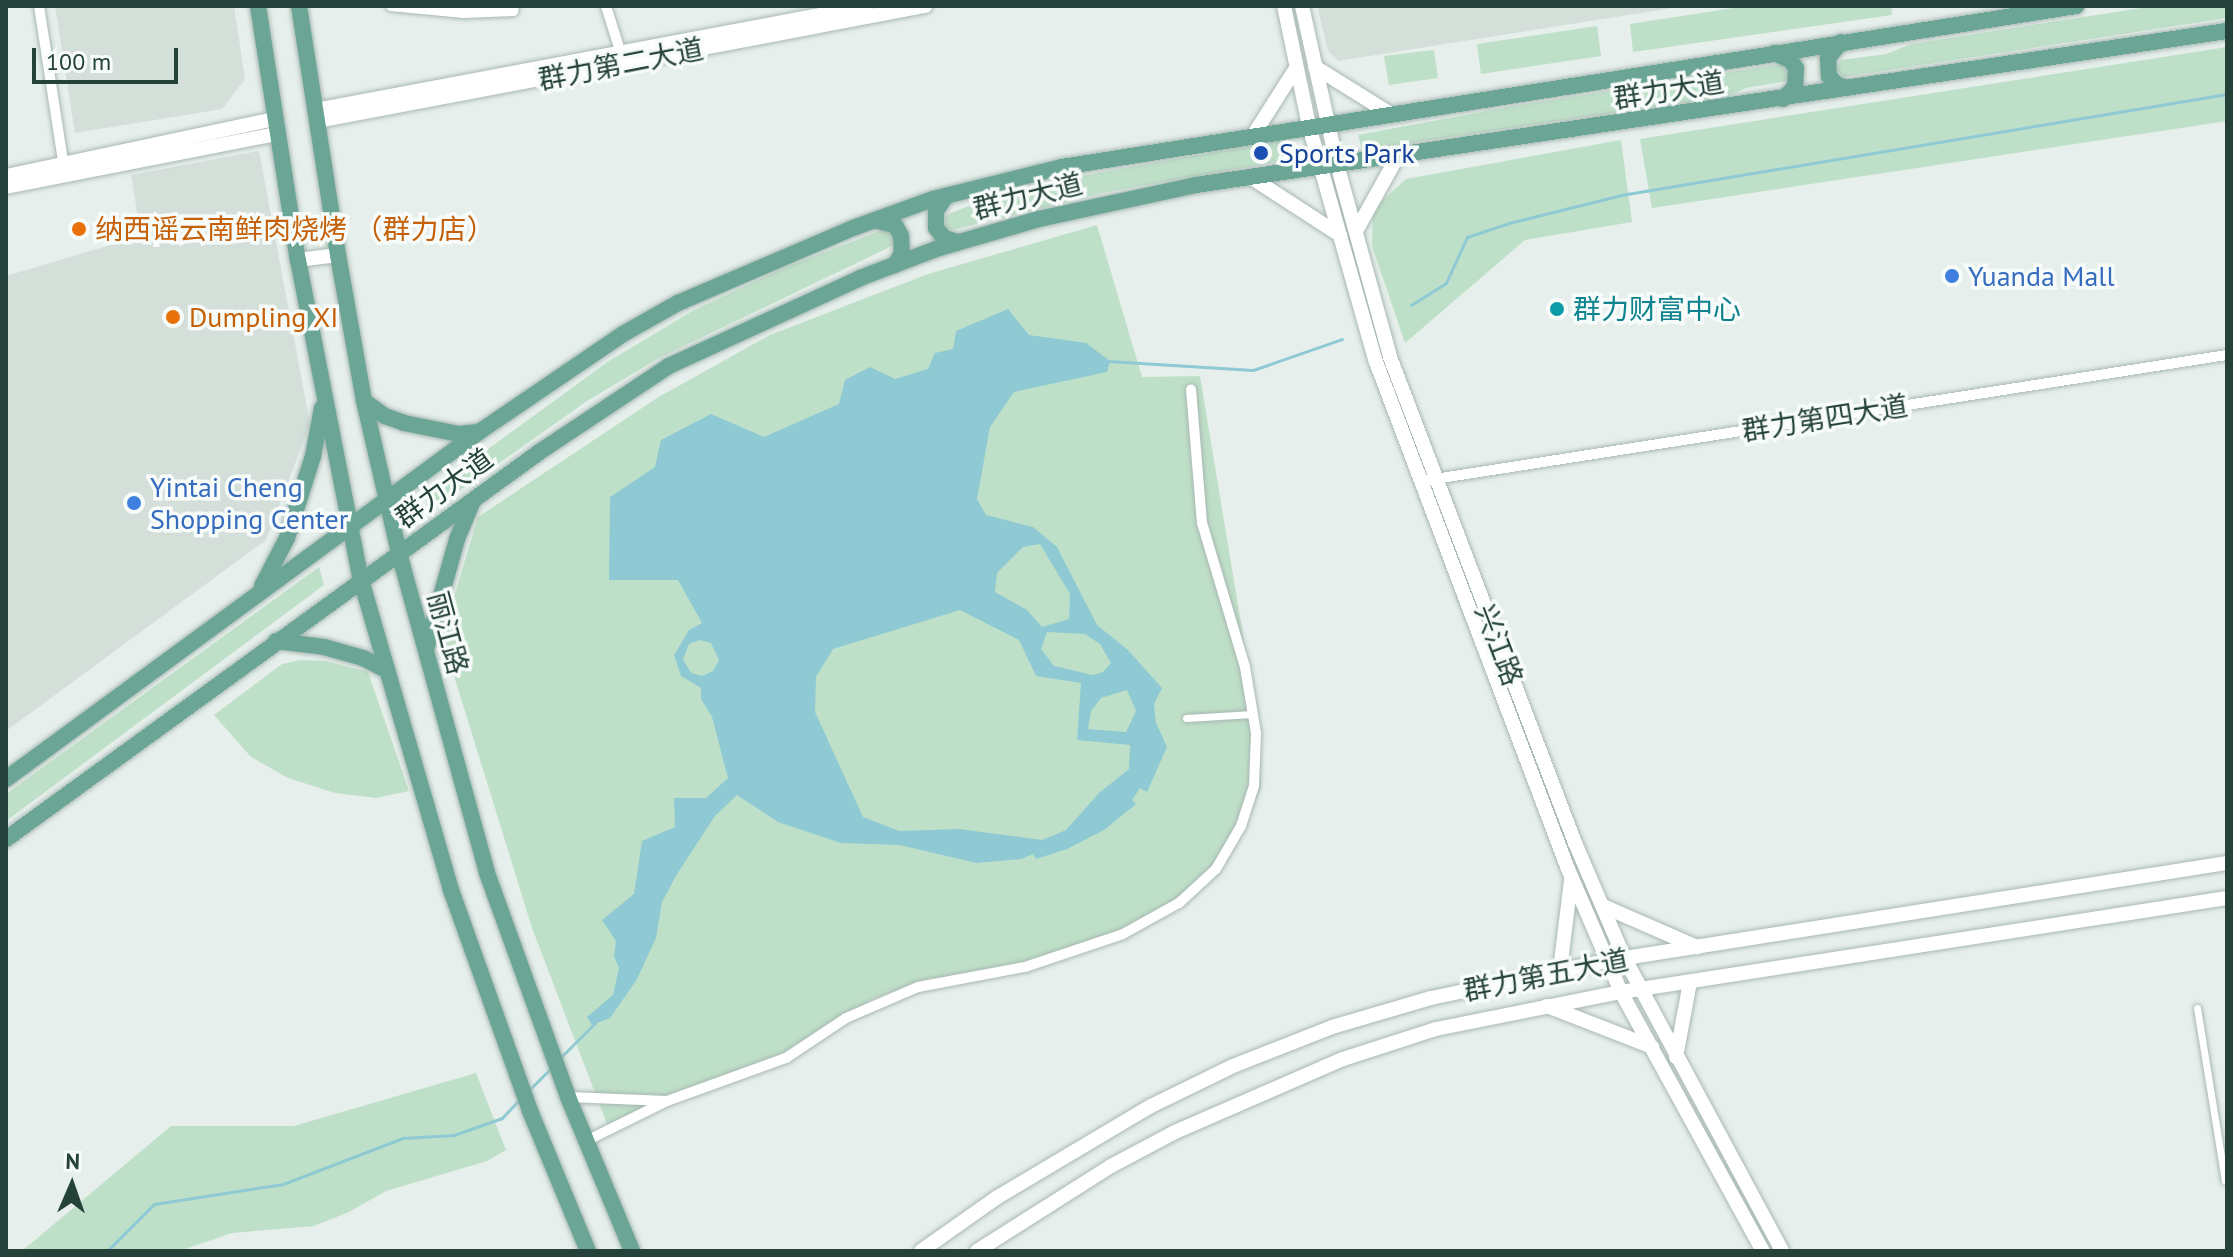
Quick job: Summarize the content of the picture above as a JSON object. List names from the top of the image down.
{
  "streets": {
    "main road": [
      "群力第二大道",
      "群力大道",
      "丽江路",
      "兴江路",
      "群力第五大道"
    ],
    "street": ["群力第四大道"]
  },
  "crossings": [
    ["群力第二大道", "丽江路"],
    ["群力大道", "丽江路"],
    ["群力大道", "兴江路"],
    ["群力第四大道", "兴江路"],
    ["兴江路", "群力第五大道"]
  ],
  "places": [
    "Sports Park",
    "纳西谣云南鲜肉烧烤 （群力店）",
    "Yuanda Mall",
    "群力财富中心",
    "Dumpling XI",
    "Yintai Cheng Shopping Center"
  ],
  "scale_bar": "100 m",
  "north": "top"
}
